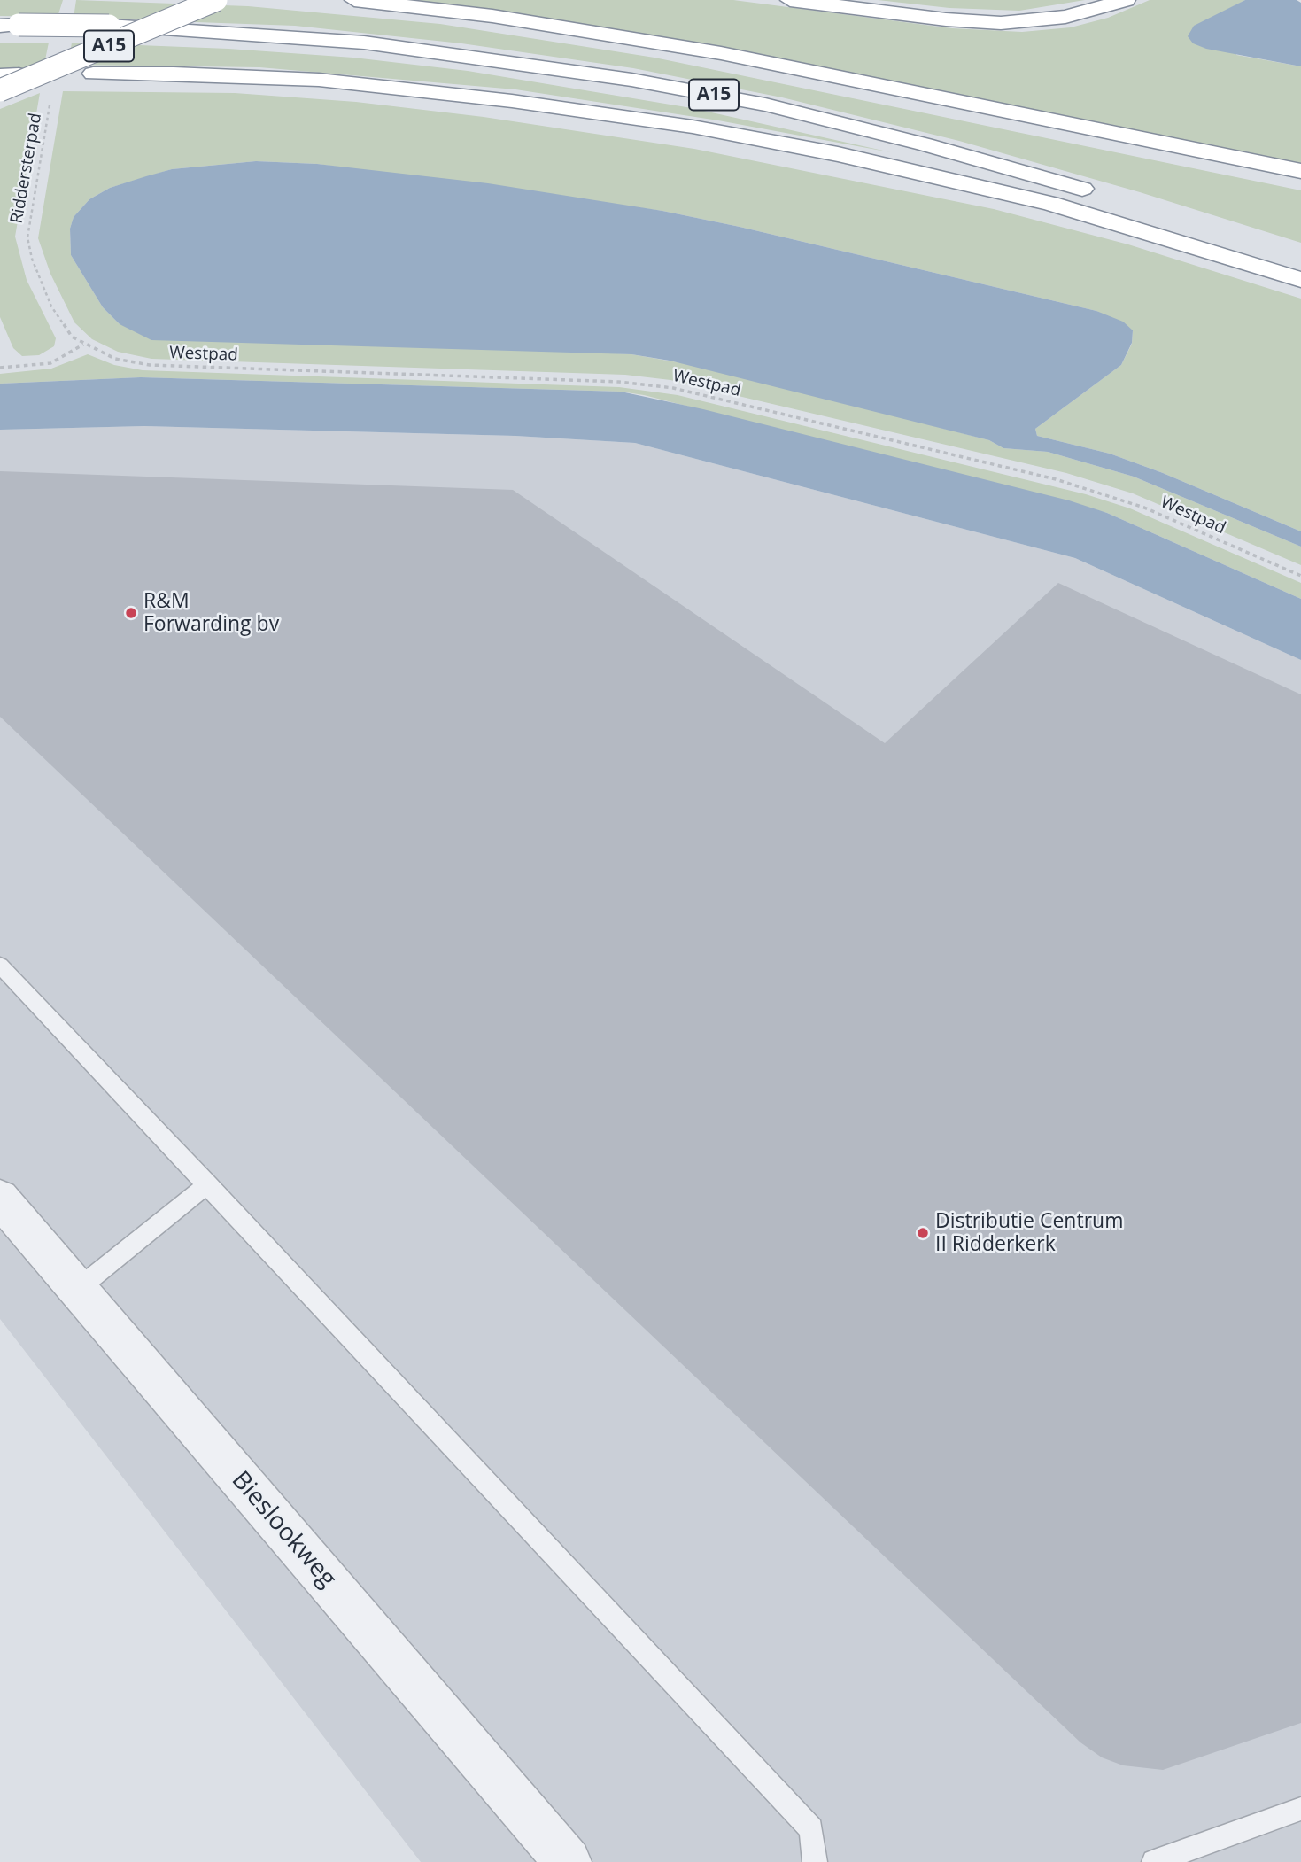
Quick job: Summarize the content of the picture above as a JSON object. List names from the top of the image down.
{
  "streets": {
    "highway": ["A15"],
    "street": ["Bieslookweg"],
    "path": ["Riddersterpad", "Westpad"]
  },
  "crossings": [
    ["Riddersterpad", "Westpad"]
  ],
  "places": ["R&M Forwarding bv", "Distributie Centrum II Ridderkerk"]
}
